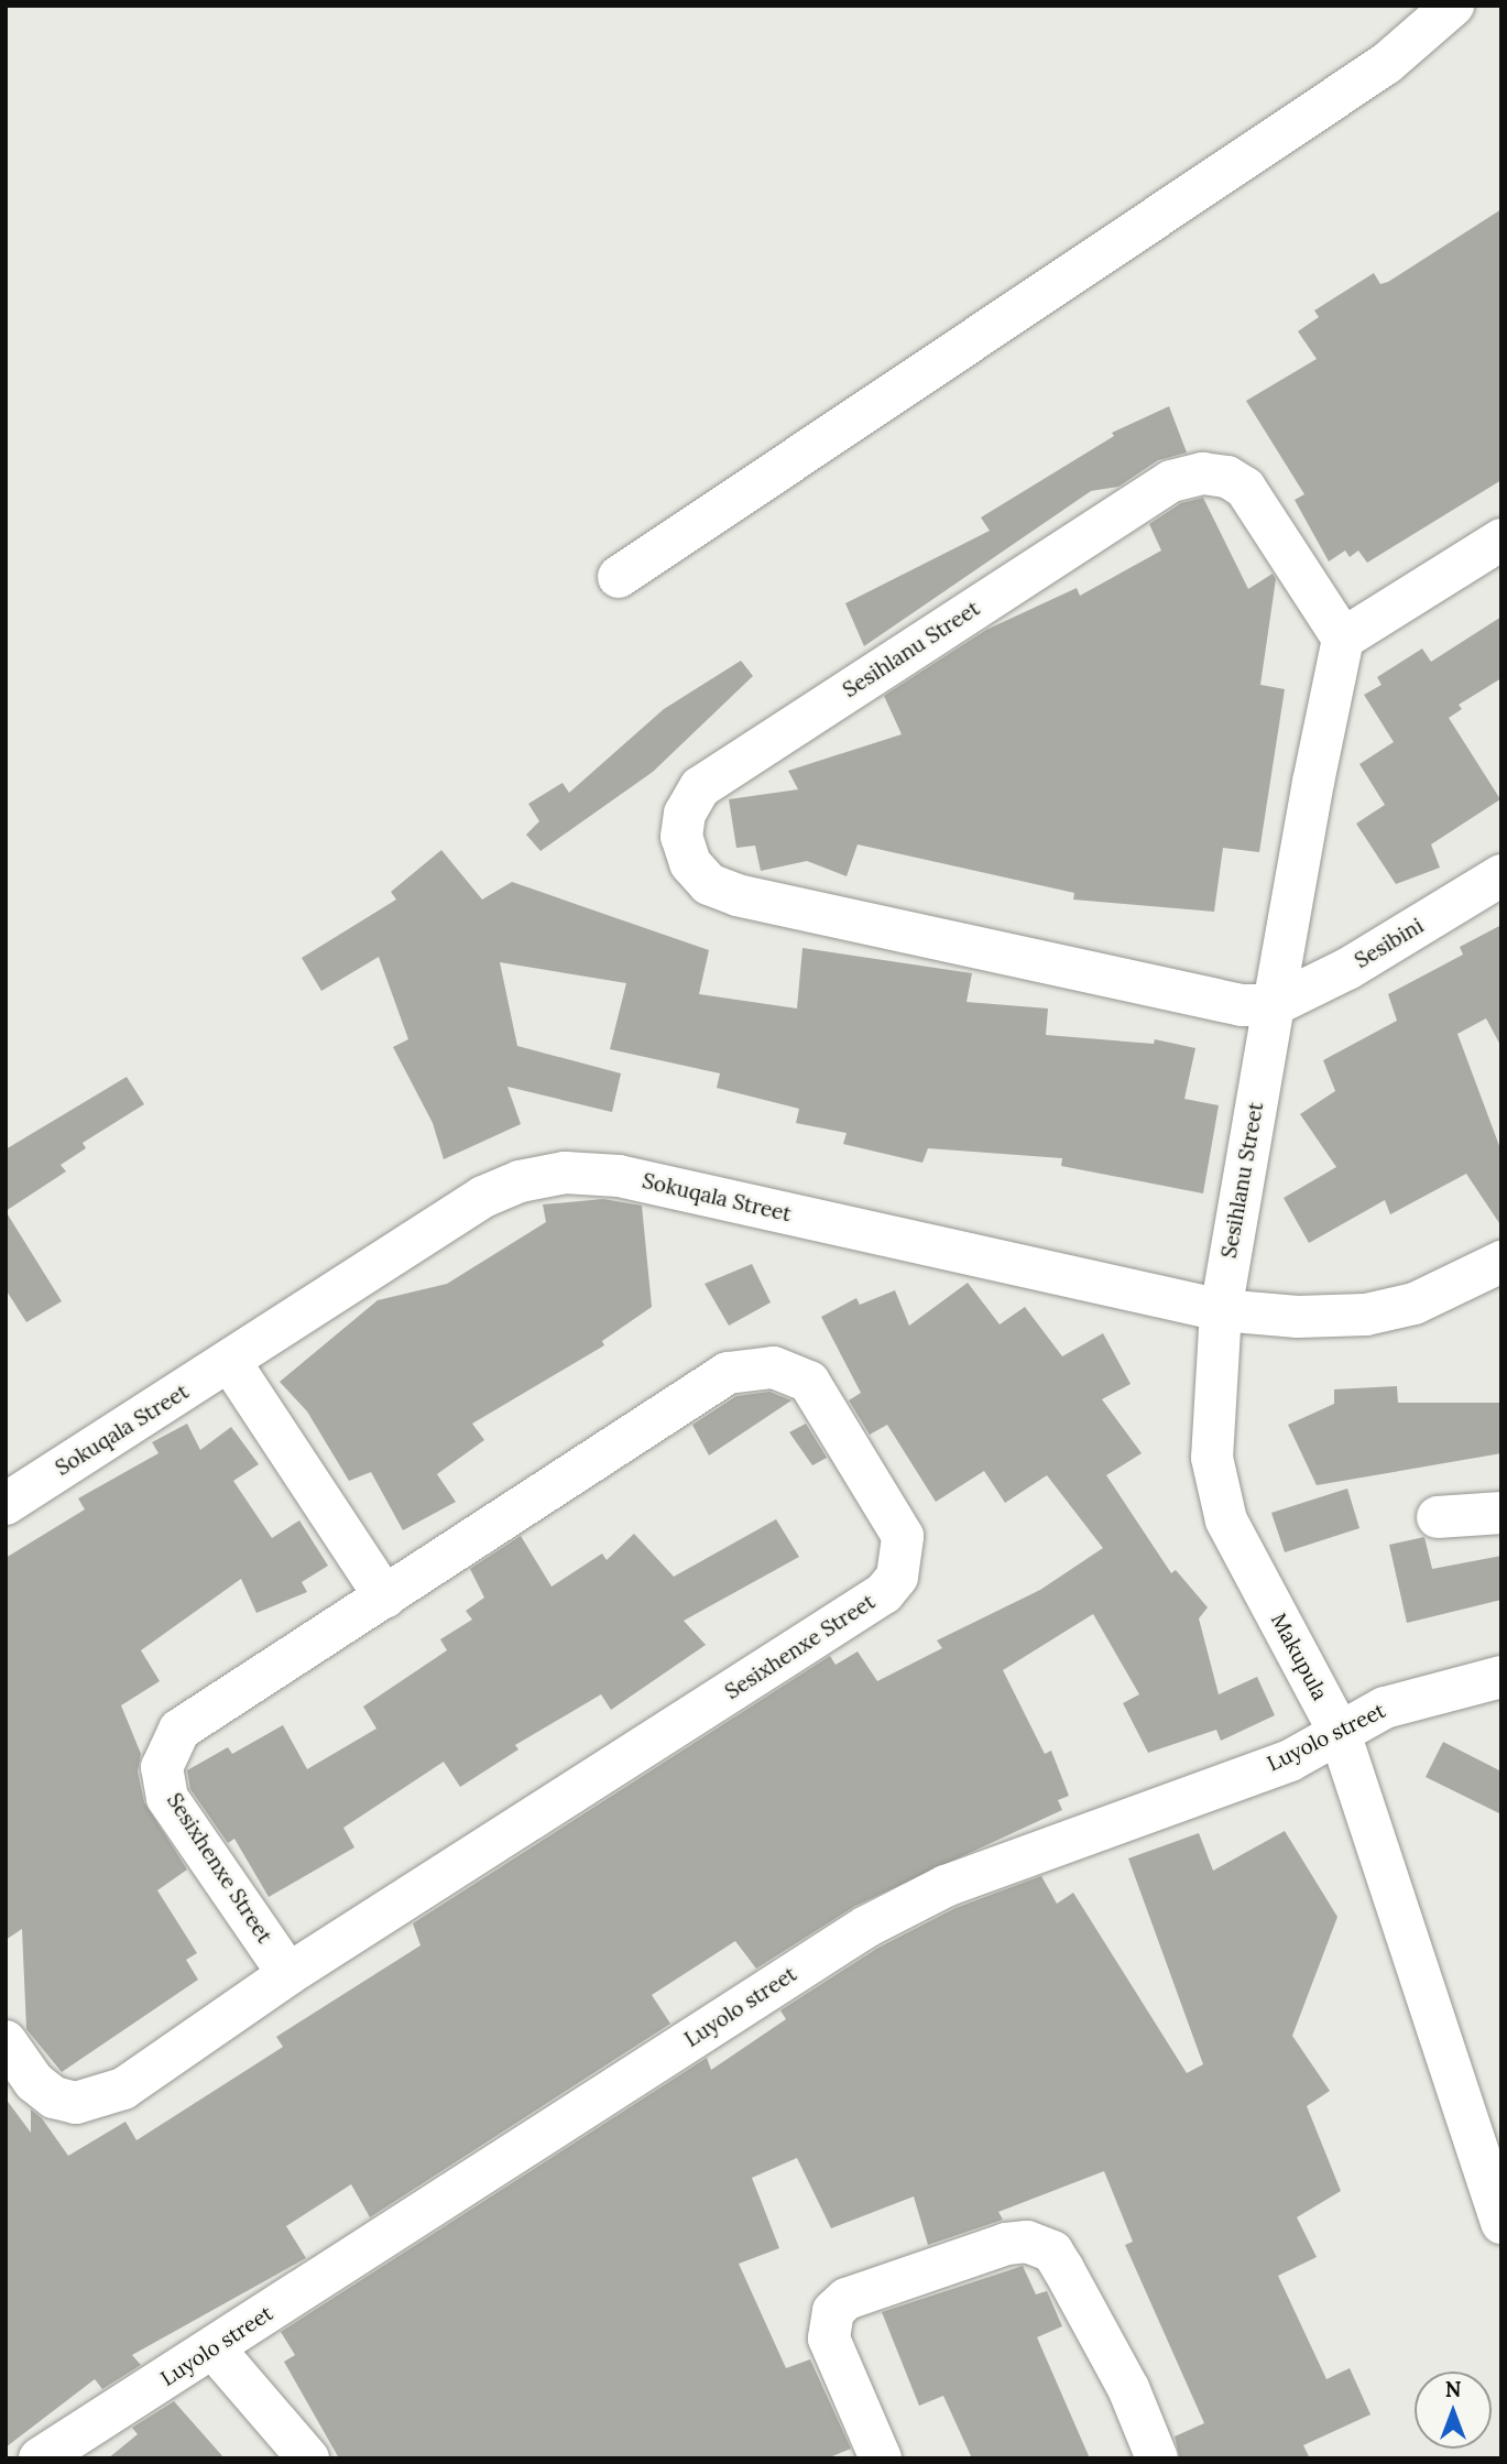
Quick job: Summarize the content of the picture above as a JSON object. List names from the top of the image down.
{
  "streets": {
    "street": [
      "Sesihlanu Street",
      "Sesibini",
      "Sokuqala Street",
      "Sesixhenxe Street",
      "Makupula",
      "Luyolo street"
    ]
  },
  "crossings": [
    ["Sesihlanu Street", "Sesibini"],
    ["Sesihlanu Street", "Sokuqala Street"],
    ["Sesihlanu Street", "Makupula"],
    ["Sokuqala Street", "Makupula"],
    ["Makupula", "Luyolo street"]
  ],
  "north": "top"
}
